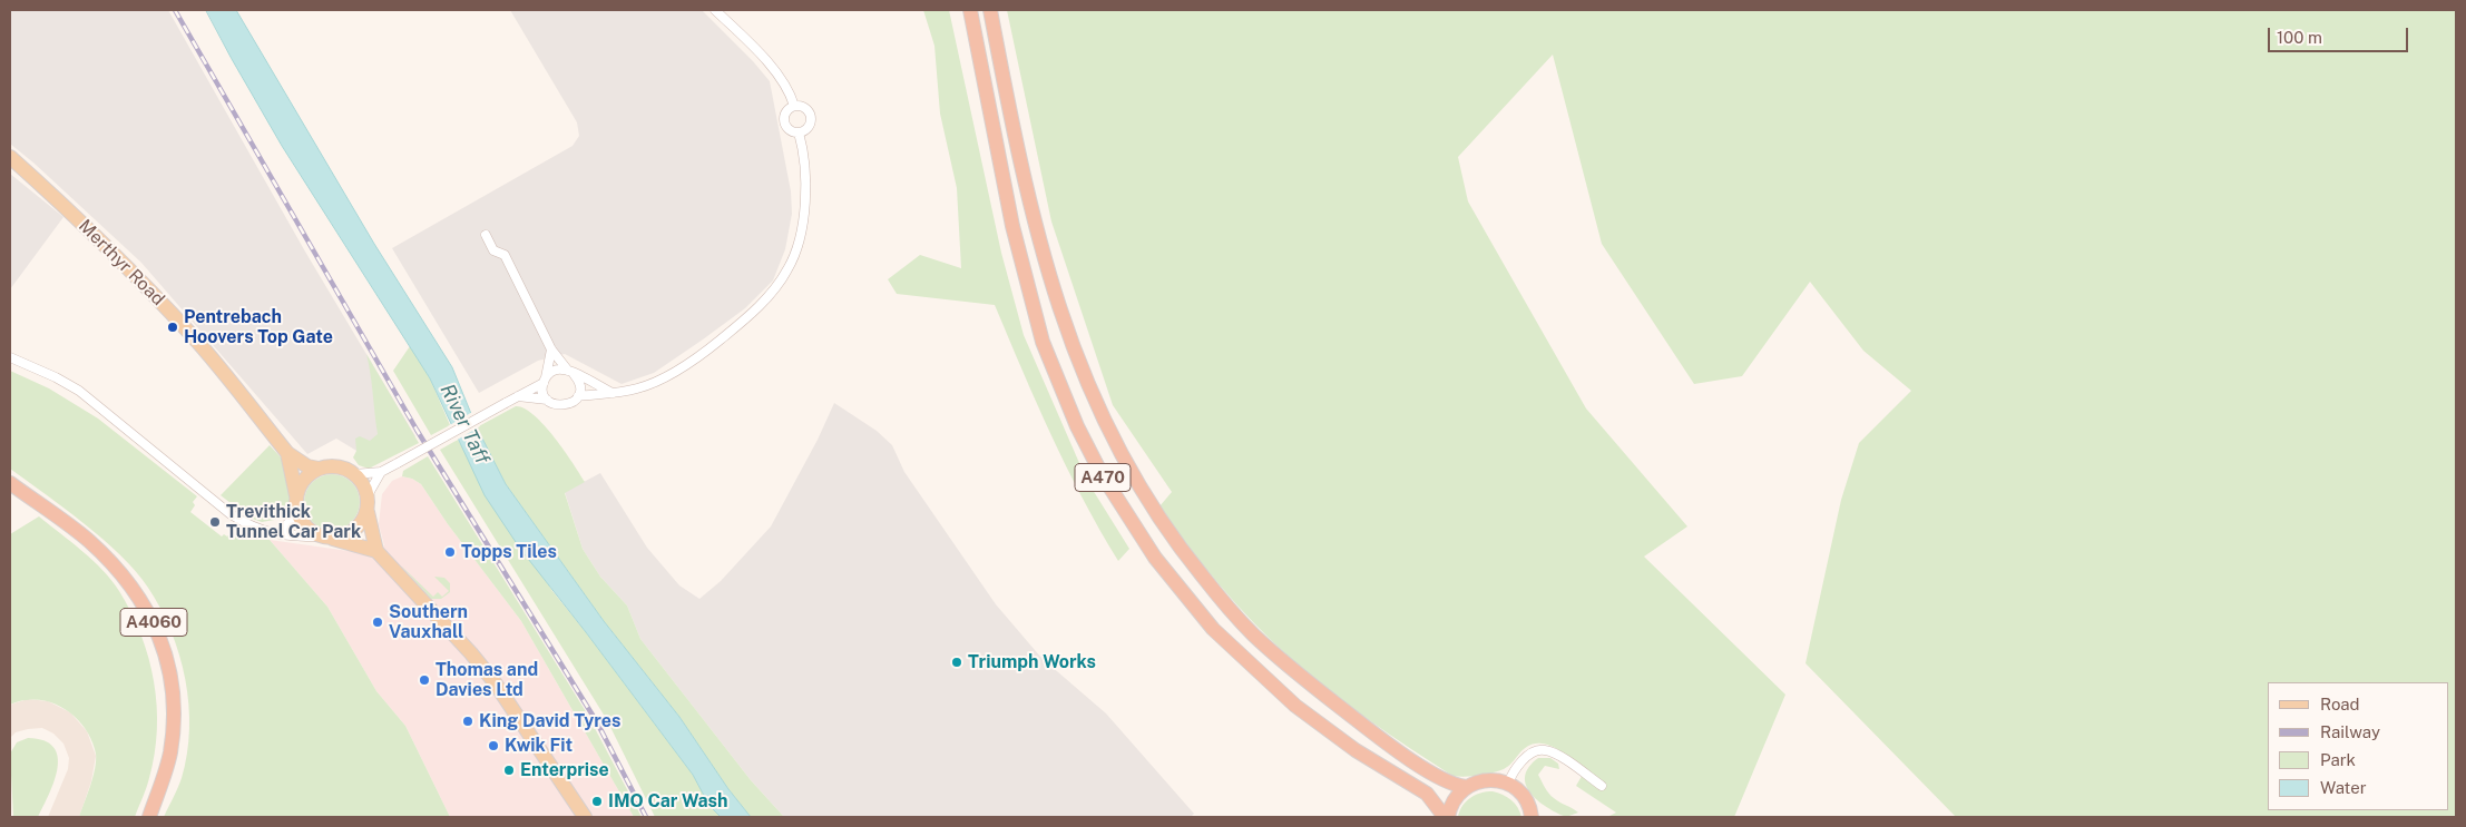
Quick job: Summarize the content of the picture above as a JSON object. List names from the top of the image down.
{
  "streets": {
    "highway": ["A470", "A4060"],
    "main road": ["Merthyr Road"]
  },
  "water": ["River Taff"],
  "places": [
    "Pentrebach Hoovers Top Gate",
    "Trevithick Tunnel Car Park",
    "Topps Tiles",
    "Southern Vauxhall",
    "Triumph Works",
    "Thomas and Davies Ltd",
    "King David Tyres",
    "Kwik Fit",
    "Enterprise",
    "IMO Car Wash"
  ],
  "legend": [
    "Road",
    "Railway",
    "Park",
    "Water"
  ],
  "scale_bar": "100 m"
}
